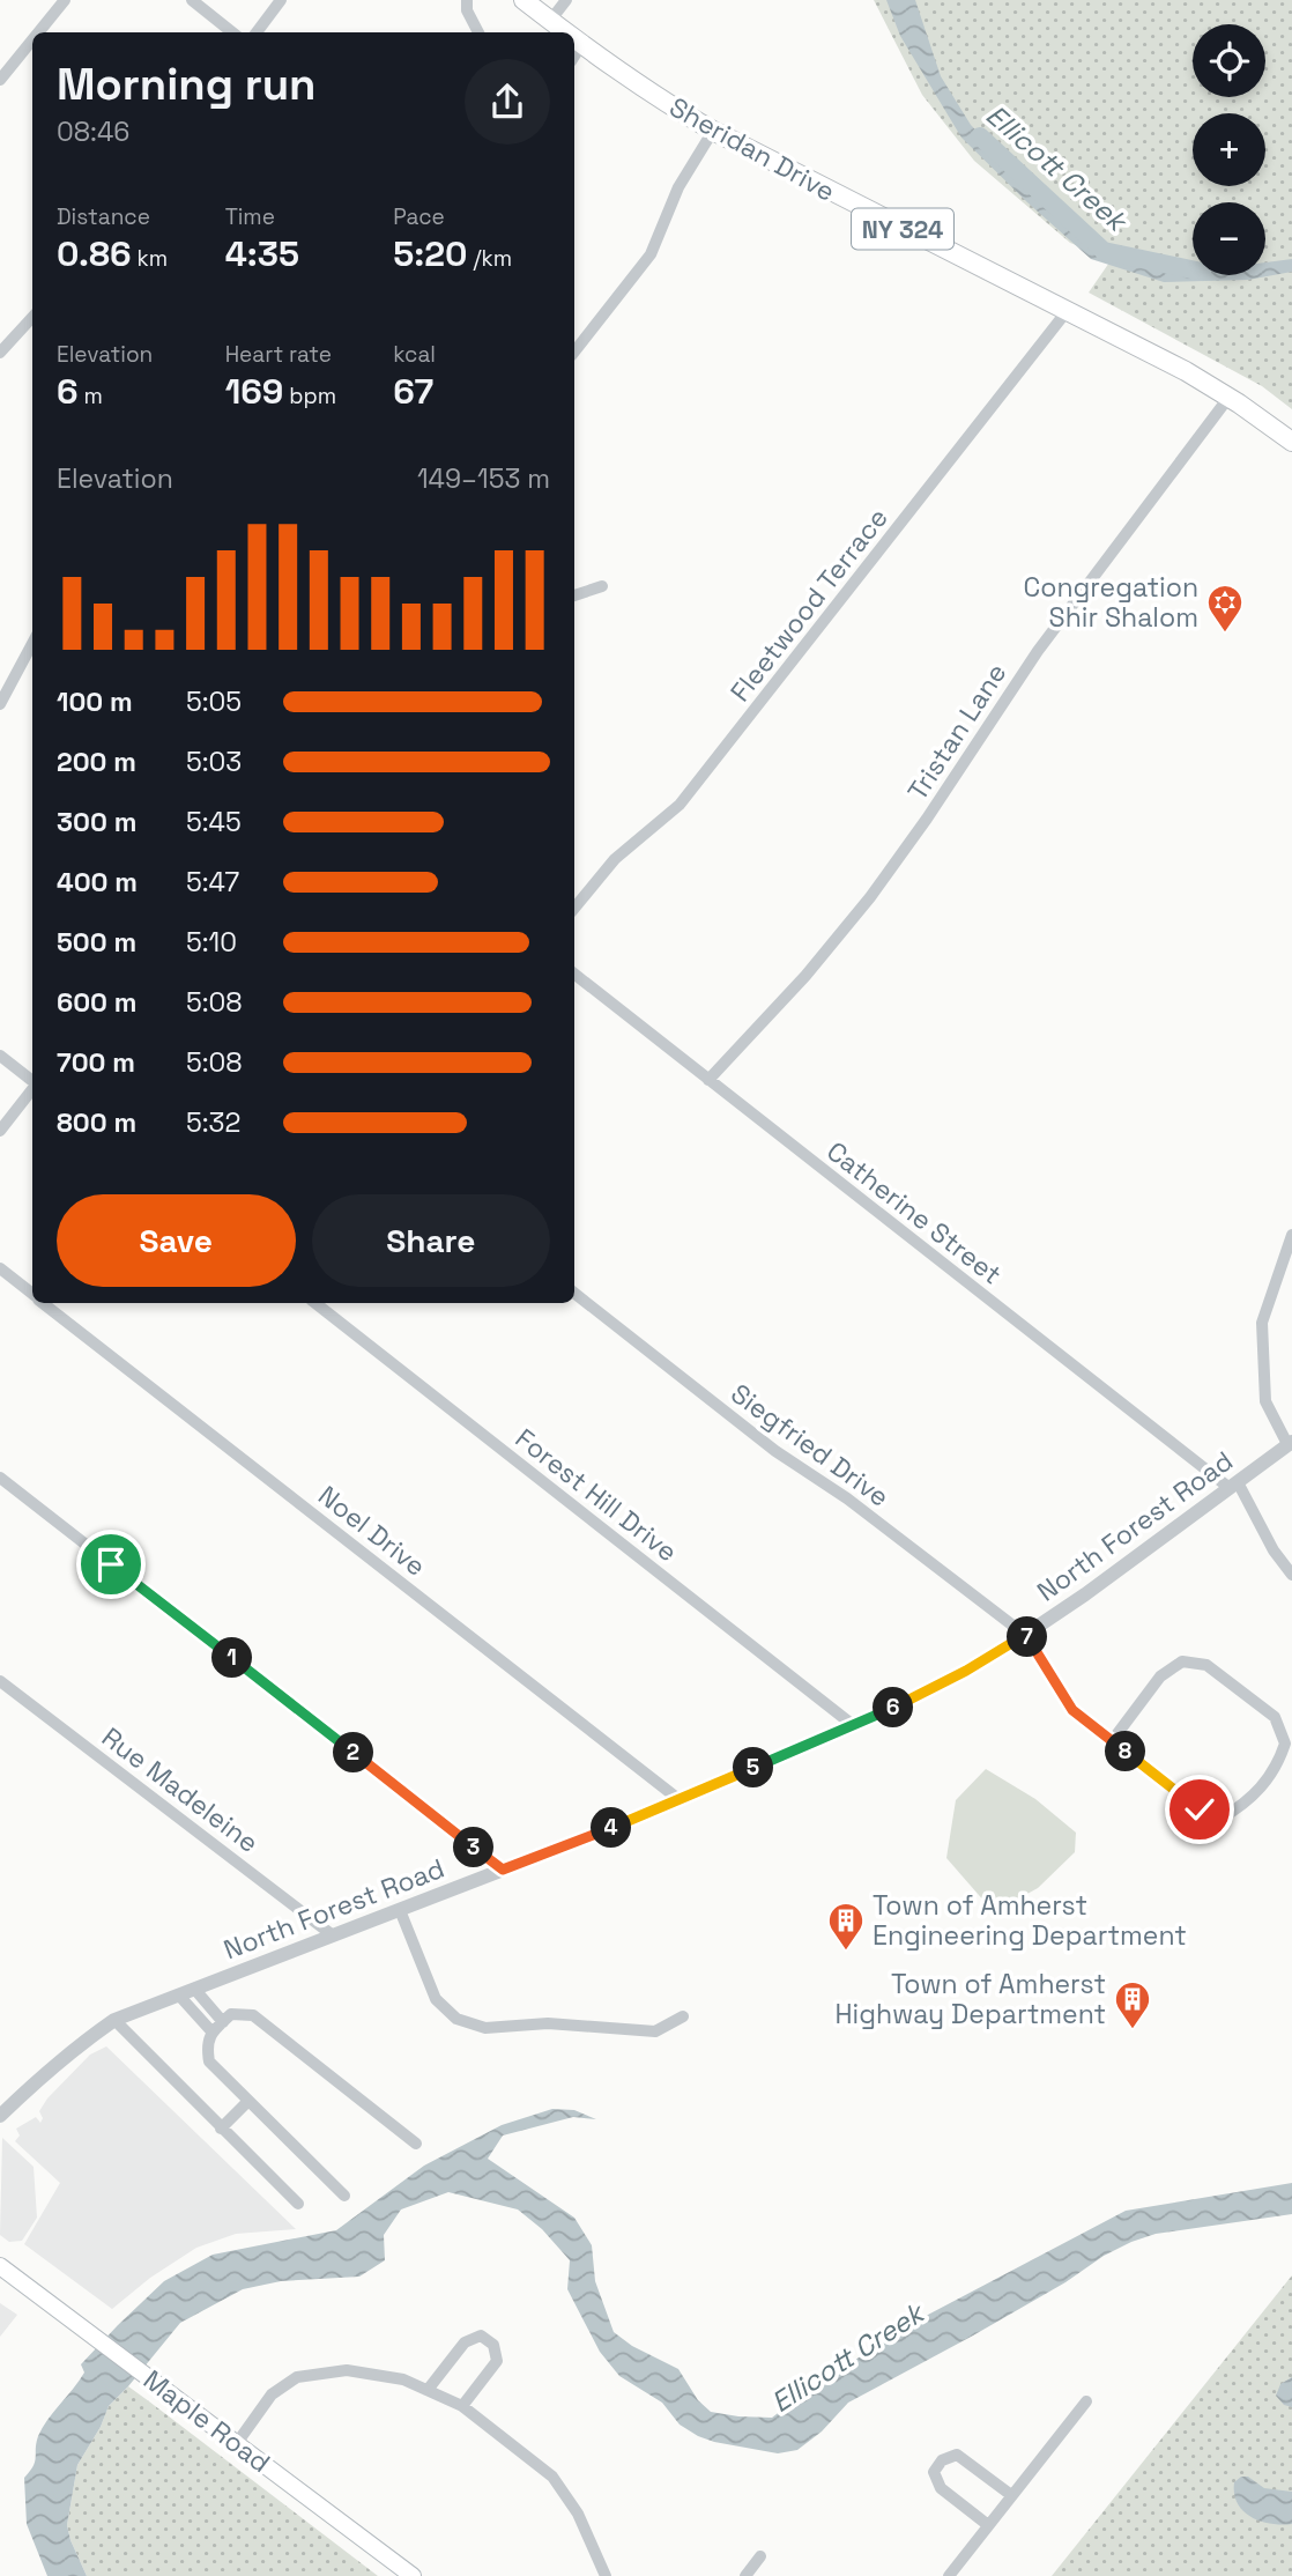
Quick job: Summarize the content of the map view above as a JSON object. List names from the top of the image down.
{
  "streets": {
    "main road": ["Sheridan Drive", "NY 324", "Maple Road"],
    "street": [
      "Fleetwood Terrace",
      "Tristan Lane",
      "Catherine Street",
      "Siegfried Drive",
      "Forest Hill Drive",
      "North Forest Road",
      "Noel Drive",
      "Rue Madeleine"
    ]
  },
  "crossings": [
    ["Sheridan Drive", "Fleetwood Terrace"],
    ["Sheridan Drive", "Tristan Lane"],
    ["Tristan Lane", "Catherine Street"],
    ["Catherine Street", "North Forest Road"],
    ["Siegfried Drive", "North Forest Road"],
    ["Forest Hill Drive", "North Forest Road"],
    ["North Forest Road", "Noel Drive"],
    ["North Forest Road", "Rue Madeleine"]
  ],
  "water": ["Ellicott Creek"],
  "places": {
    "synagogue": ["Congregation Shir Shalom"],
    "building": ["Town of Amherst Engineering Department", "Town of Amherst Highway Department"]
  },
  "page": {
    "map_buttons": ["+", "−"],
    "heading": ["Morning run", "08:46"],
    "stats": [
      ["Distance", "0.86 km"],
      ["Time", "4:35"],
      ["Pace", "5:20 /km"],
      ["Elevation", "6 m"],
      ["Heart rate", "169 bpm"],
      ["kcal", "67"]
    ],
    "chart": ["Elevation", "149–153 m"],
    "list": [
      {
        "name": "100 m",
        "note": "5:05"
      },
      {
        "name": "200 m",
        "note": "5:03"
      },
      {
        "name": "300 m",
        "note": "5:45"
      },
      {
        "name": "400 m",
        "note": "5:47"
      },
      {
        "name": "500 m",
        "note": "5:10"
      },
      {
        "name": "600 m",
        "note": "5:08"
      },
      {
        "name": "700 m",
        "note": "5:08"
      },
      {
        "name": "800 m",
        "note": "5:32"
      }
    ],
    "buttons": ["Save", "Share"],
    "pins": [
      "7",
      "1",
      "6",
      "8",
      "2",
      "5",
      "4",
      "3"
    ]
  }
}
